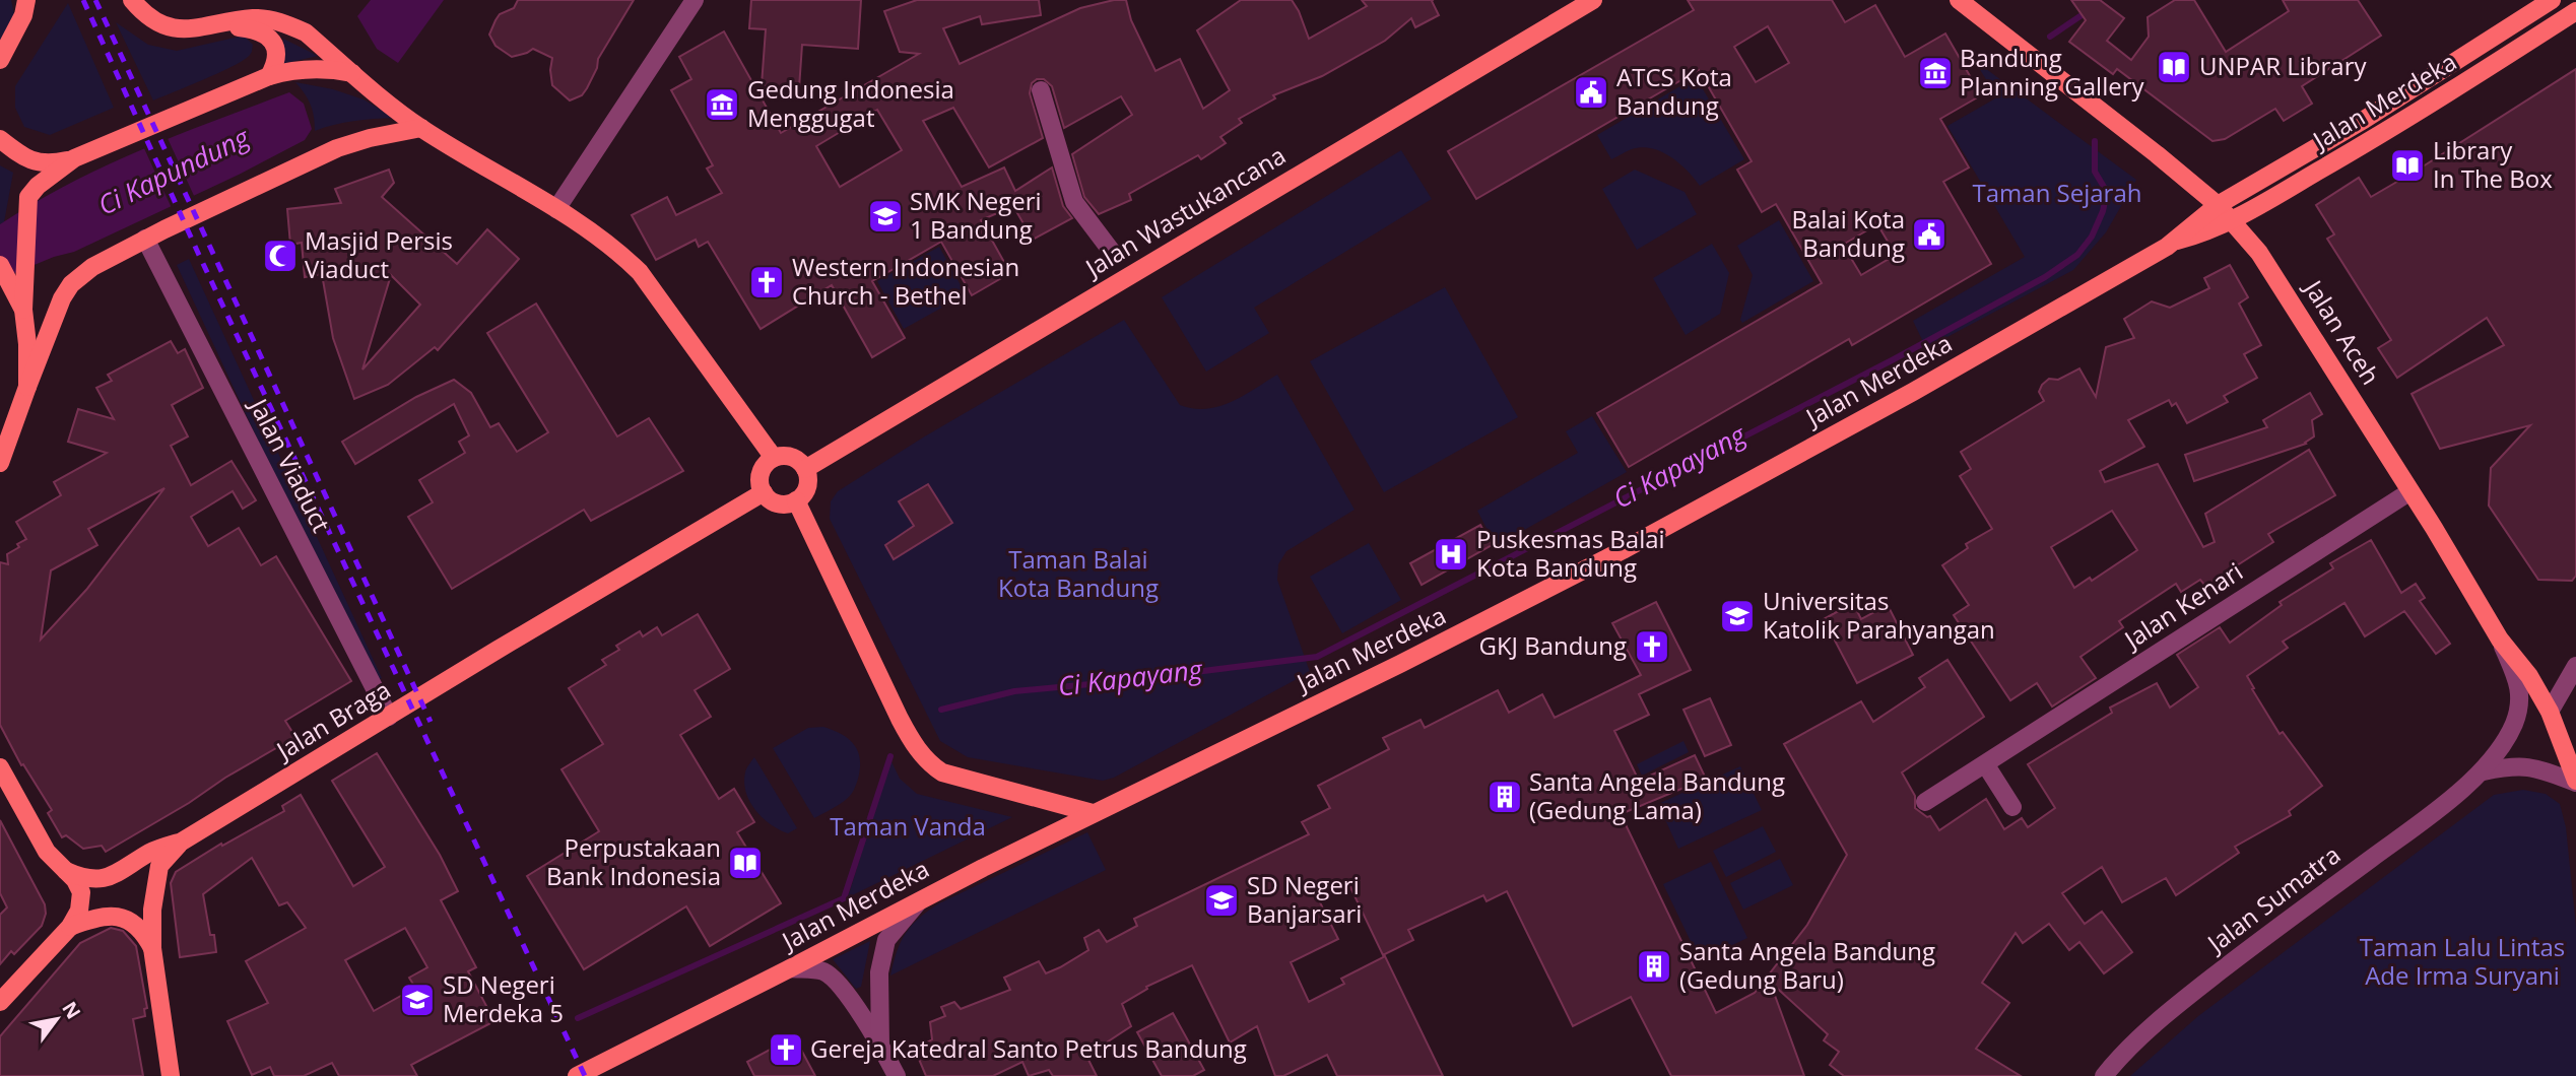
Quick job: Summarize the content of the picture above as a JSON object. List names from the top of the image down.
{
  "streets": {
    "main road": [
      "Jalan Merdeka",
      "Jalan Wastukancana",
      "Jalan Aceh",
      "Jalan Braga"
    ],
    "street": ["Jalan Viaduct", "Jalan Kenari", "Jalan Sumatra"]
  },
  "crossings": [
    ["Jalan Merdeka", "Jalan Aceh"],
    ["Jalan Wastukancana", "Jalan Braga"],
    ["Jalan Aceh", "Jalan Kenari"],
    ["Jalan Aceh", "Jalan Sumatra"],
    ["Jalan Viaduct", "Jalan Braga"]
  ],
  "water": ["Ci Kapundung", "Ci Kapayang"],
  "parks": [
    "Taman Sejarah",
    "Taman Balai Kota Bandung",
    "Taman Vanda",
    "Taman Lalu Lintas Ade Irma Suryani"
  ],
  "places": {
    "library": ["UNPAR Library", "Library In The Box", "Perpustakaan Bank Indonesia"],
    "museum": ["Bandung Planning Gallery", "Gedung Indonesia Menggugat"],
    "public building": ["ATCS Kota Bandung", "Balai Kota Bandung"],
    "school or university": [
      "SMK Negeri 1 Bandung",
      "Universitas Katolik Parahyangan",
      "SD Negeri Banjarsari",
      "SD Negeri Merdeka 5"
    ],
    "mosque": ["Masjid Persis Viaduct"],
    "church": ["Western Indonesian Church - Bethel", "GKJ Bandung", "Gereja Katedral Santo Petrus Bandung"],
    "hospital": ["Puskesmas Balai Kota Bandung"],
    "building": ["Santa Angela Bandung (Gedung Lama)", "Santa Angela Bandung (Gedung Baru)"]
  },
  "north": "top right"
}
